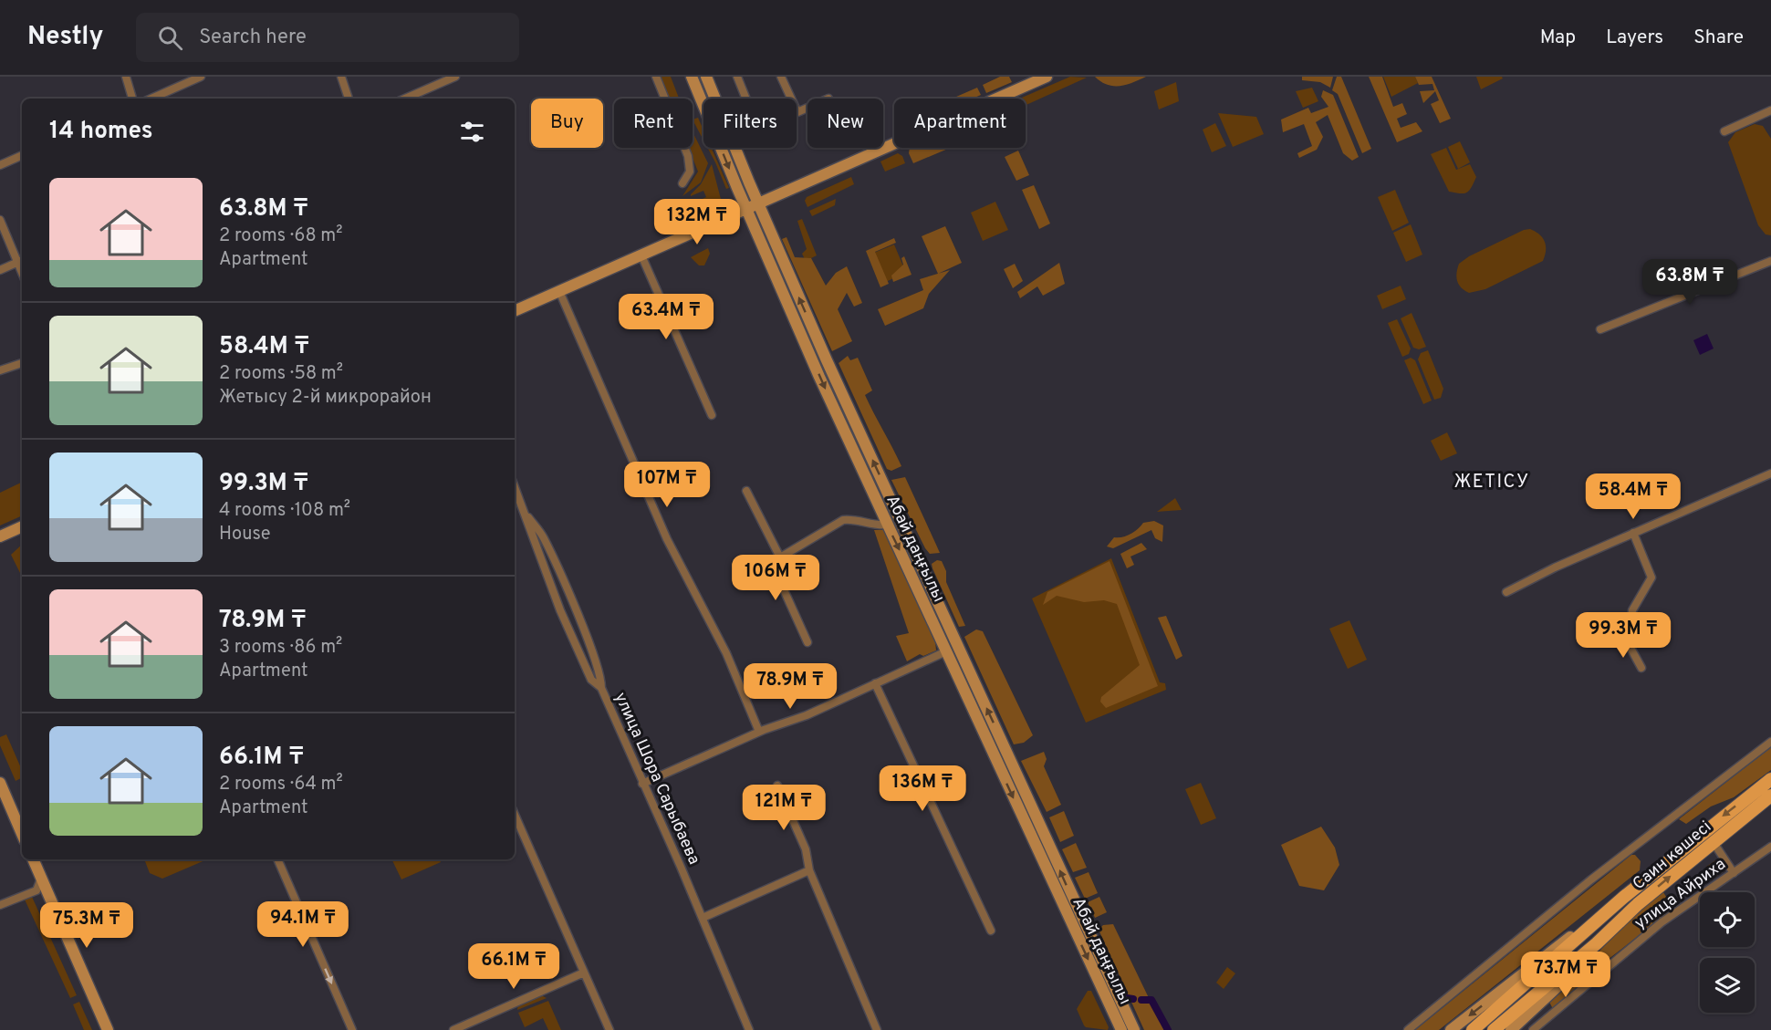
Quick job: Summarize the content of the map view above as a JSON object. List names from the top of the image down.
{
  "streets": {
    "main road": ["Абай даңғылы", "Саин көшесі"],
    "street": ["улица Шора Сарыбаева", "улица Айриха"]
  },
  "districts": ["ЖЕТІСУ"],
  "page": {
    "header": "Nestly",
    "search": "Search here",
    "nav": ["Map", "Layers", "Share"],
    "chip": [
      "Buy",
      "Rent",
      "Filters",
      "New",
      "Apartment"
    ],
    "heading": "14 homes",
    "list": [
      {
        "name": "63.8M ₸",
        "note": "2 rooms · 68 m² · Apartment"
      },
      {
        "name": "58.4M ₸",
        "note": "2 rooms · 58 m² · Жетысу 2-й микрорайон"
      },
      {
        "name": "99.3M ₸",
        "note": "4 rooms · 108 m² · House"
      },
      {
        "name": "78.9M ₸",
        "note": "3 rooms · 86 m² · Apartment"
      },
      {
        "name": "66.1M ₸",
        "note": "2 rooms · 64 m² · Apartment"
      }
    ],
    "price": [
      "132M ₸",
      "63.8M ₸",
      "63.4M ₸",
      "107M ₸",
      "58.4M ₸",
      "106M ₸",
      "99.3M ₸",
      "78.9M ₸",
      "136M ₸",
      "121M ₸",
      "94.1M ₸",
      "75.3M ₸",
      "66.1M ₸",
      "73.7M ₸"
    ]
  }
}
